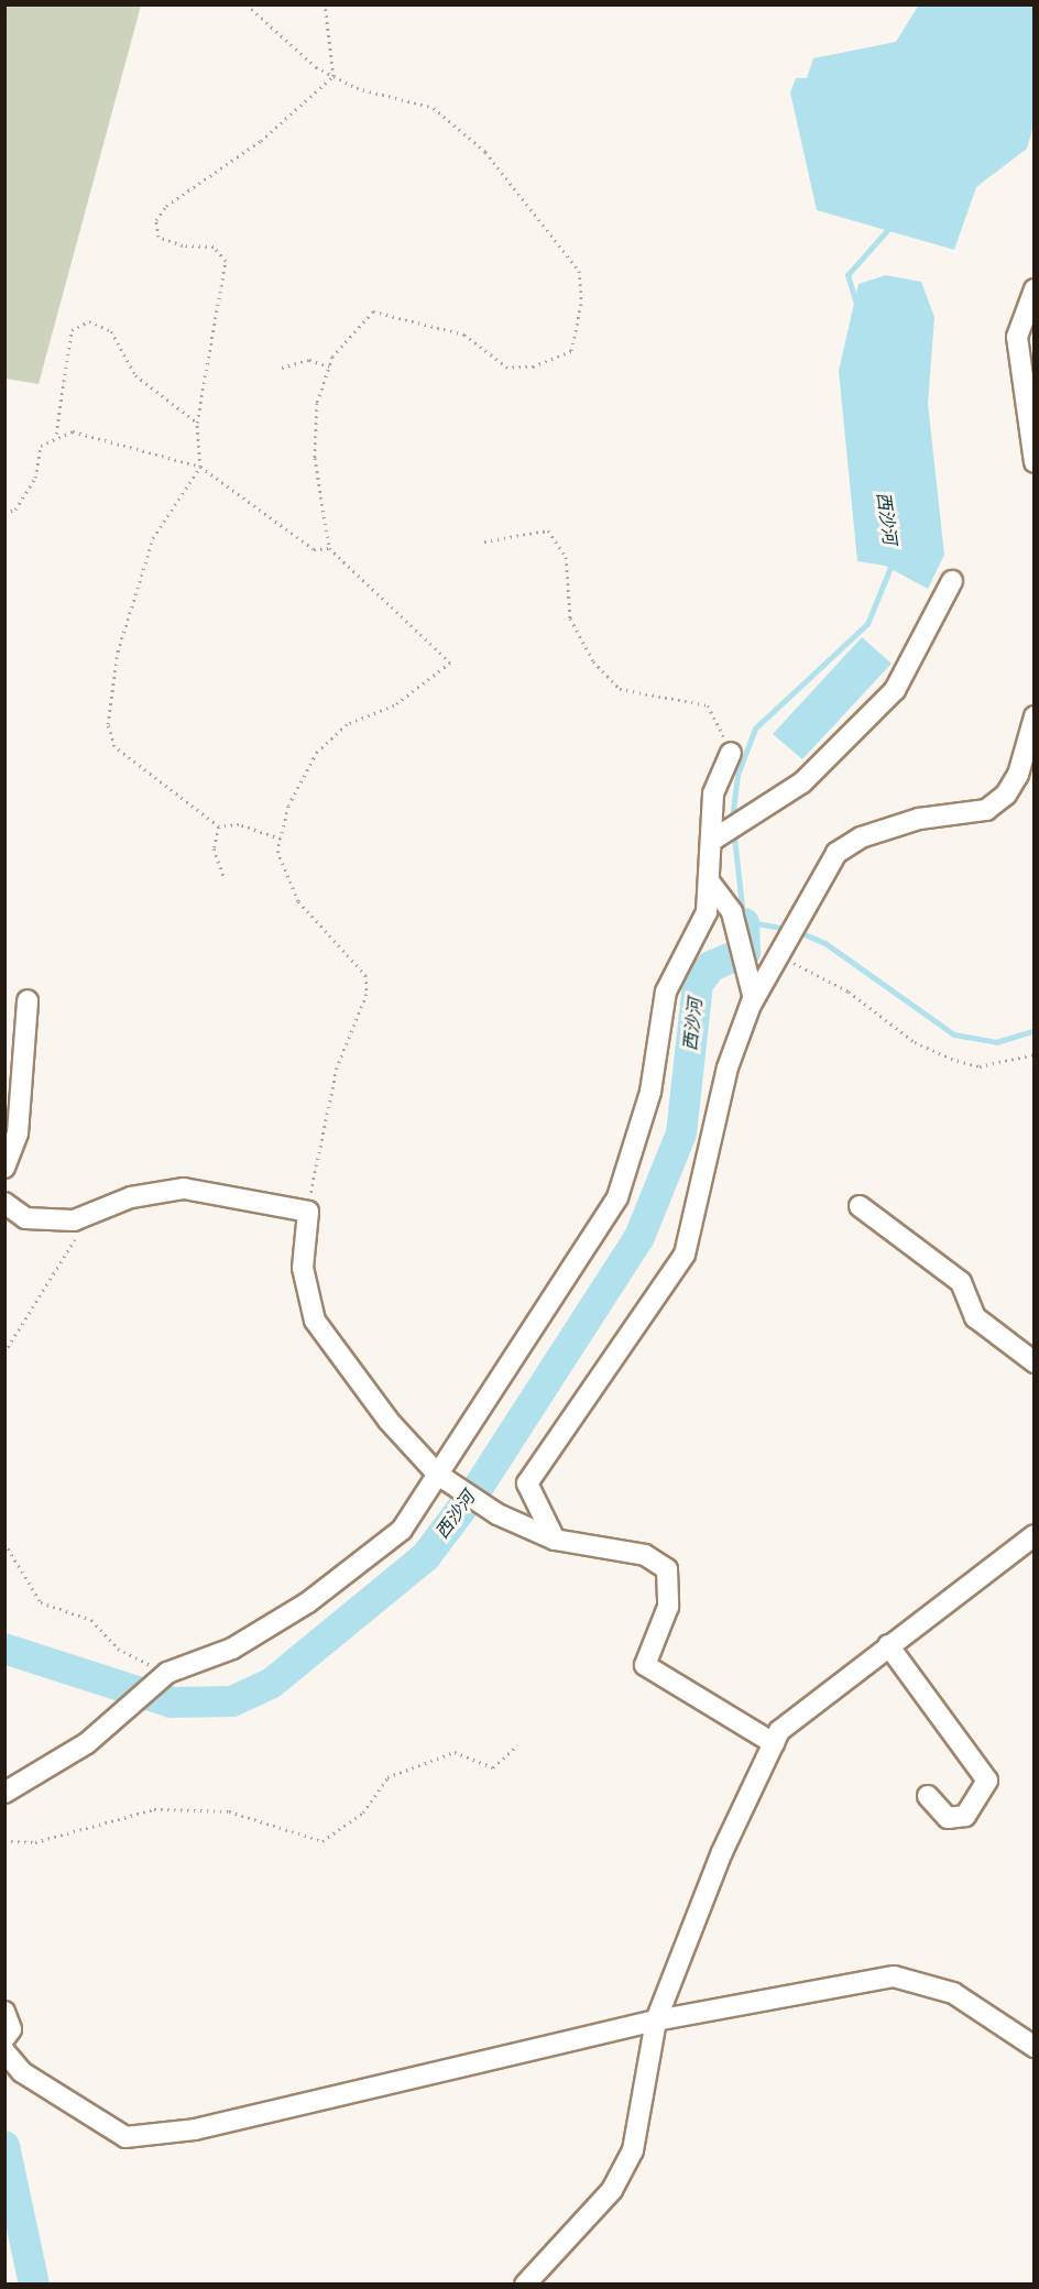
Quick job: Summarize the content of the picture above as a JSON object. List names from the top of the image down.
{
  "water": ["西沙河"]
}
